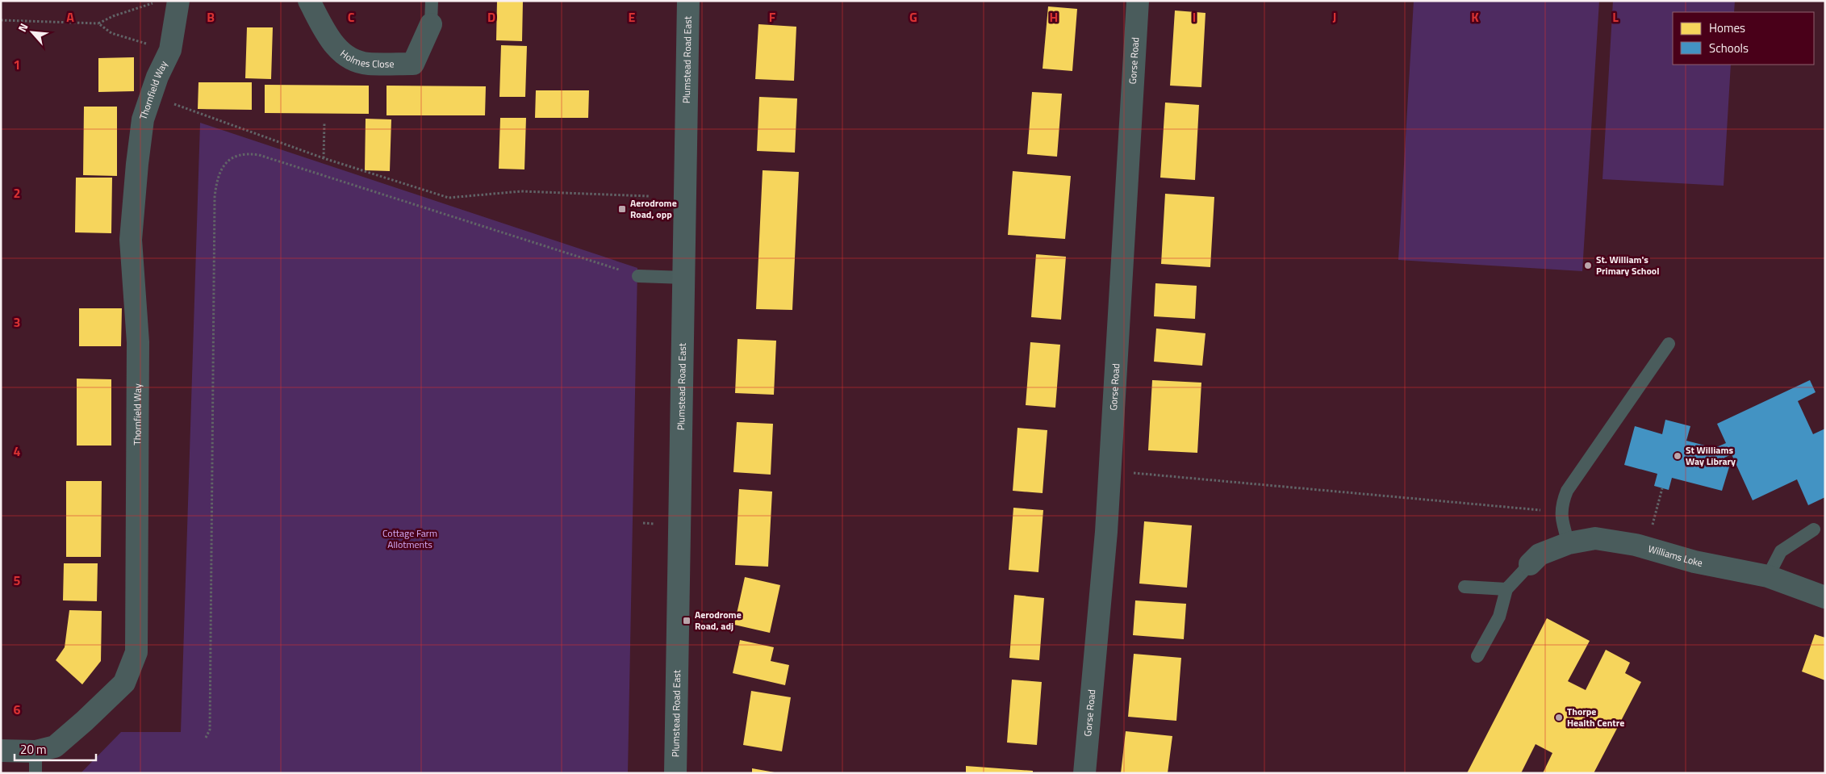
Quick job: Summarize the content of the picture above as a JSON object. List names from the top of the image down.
{
  "streets": {
    "street": [
      "Holmes Close",
      "Plumstead Road East",
      "Gorse Road",
      "Thornfield Way",
      "Williams Loke"
    ]
  },
  "parks": ["Cottage Farm Allotments"],
  "places": {
    "transit": ["Aerodrome Road, opp", "Aerodrome Road, adj"],
    "other": ["St. William's Primary School", "St Williams Way Library", "Thorpe Health Centre"]
  },
  "legend": ["Homes", "Schools"],
  "scale_bar": "20 m",
  "north": "top left",
  "grid": {
    "columns": [
      "A",
      "B",
      "C",
      "D",
      "E",
      "F",
      "G",
      "H",
      "I",
      "J",
      "K",
      "L"
    ],
    "rows": [
      "1",
      "2",
      "3",
      "4",
      "5",
      "6"
    ]
  }
}
